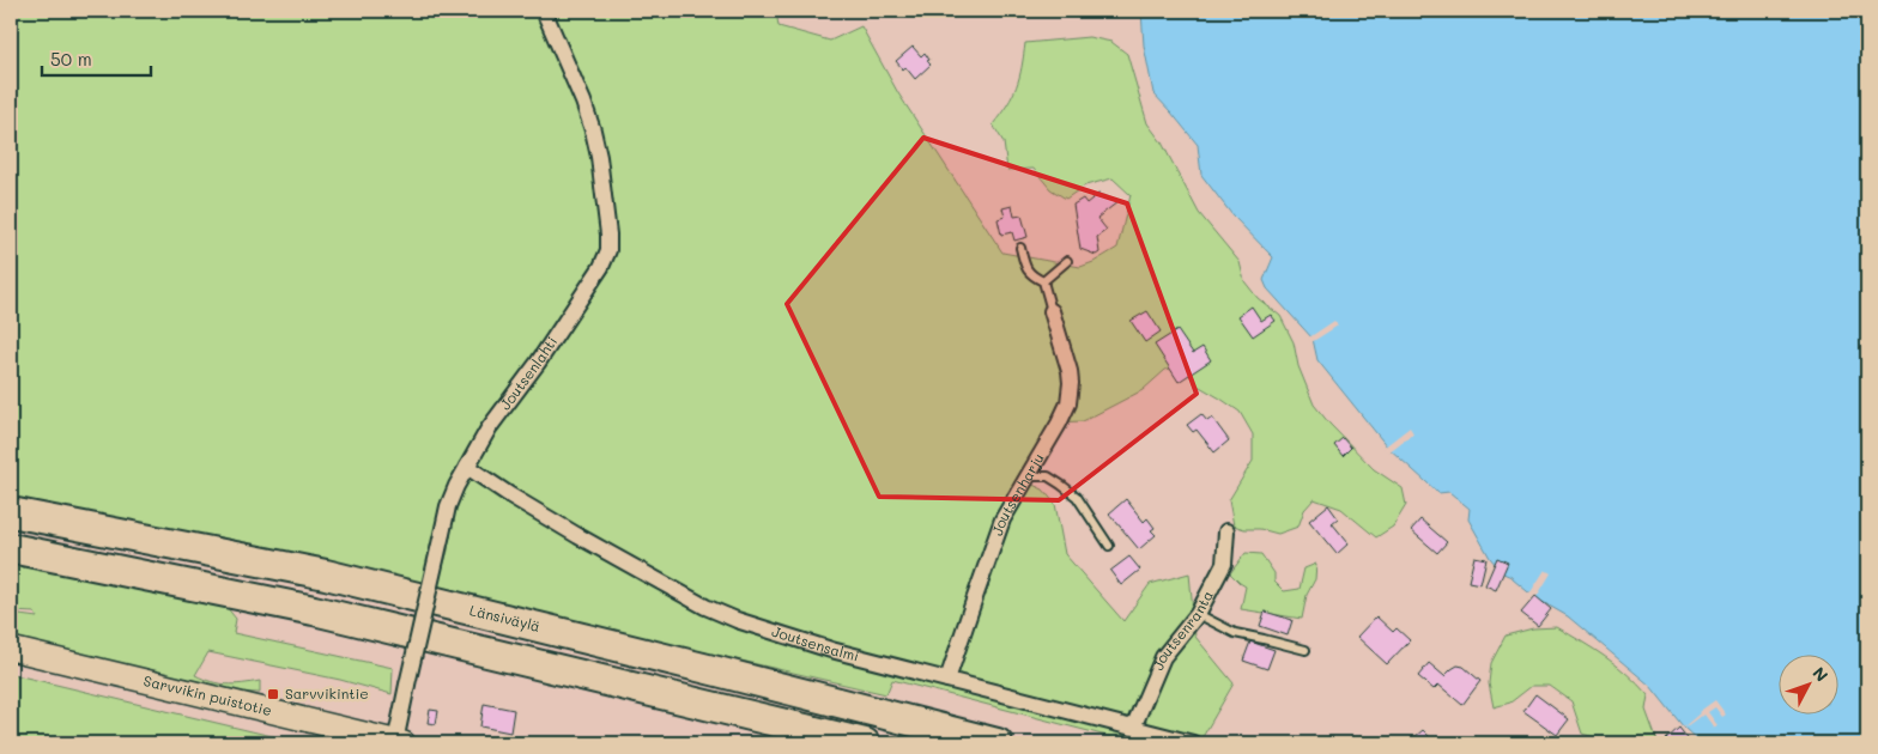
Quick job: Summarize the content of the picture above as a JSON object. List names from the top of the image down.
{
  "streets": {
    "highway": ["Länsiväylä"],
    "main road": ["Sarvvikin puistotie"],
    "street": [
      "Joutsenlahti",
      "Joutsenharju",
      "Joutsenranta",
      "Joutsensalmi"
    ]
  },
  "crossings": [
    ["Joutsenlahti", "Joutsensalmi"],
    ["Joutsenlahti", "Sarvvikin puistotie"],
    ["Joutsenharju", "Joutsensalmi"],
    ["Joutsenranta", "Joutsensalmi"]
  ],
  "places": {
    "transit": ["Sarvvikintie"]
  },
  "scale_bar": "50 m",
  "north": "top right"
}
